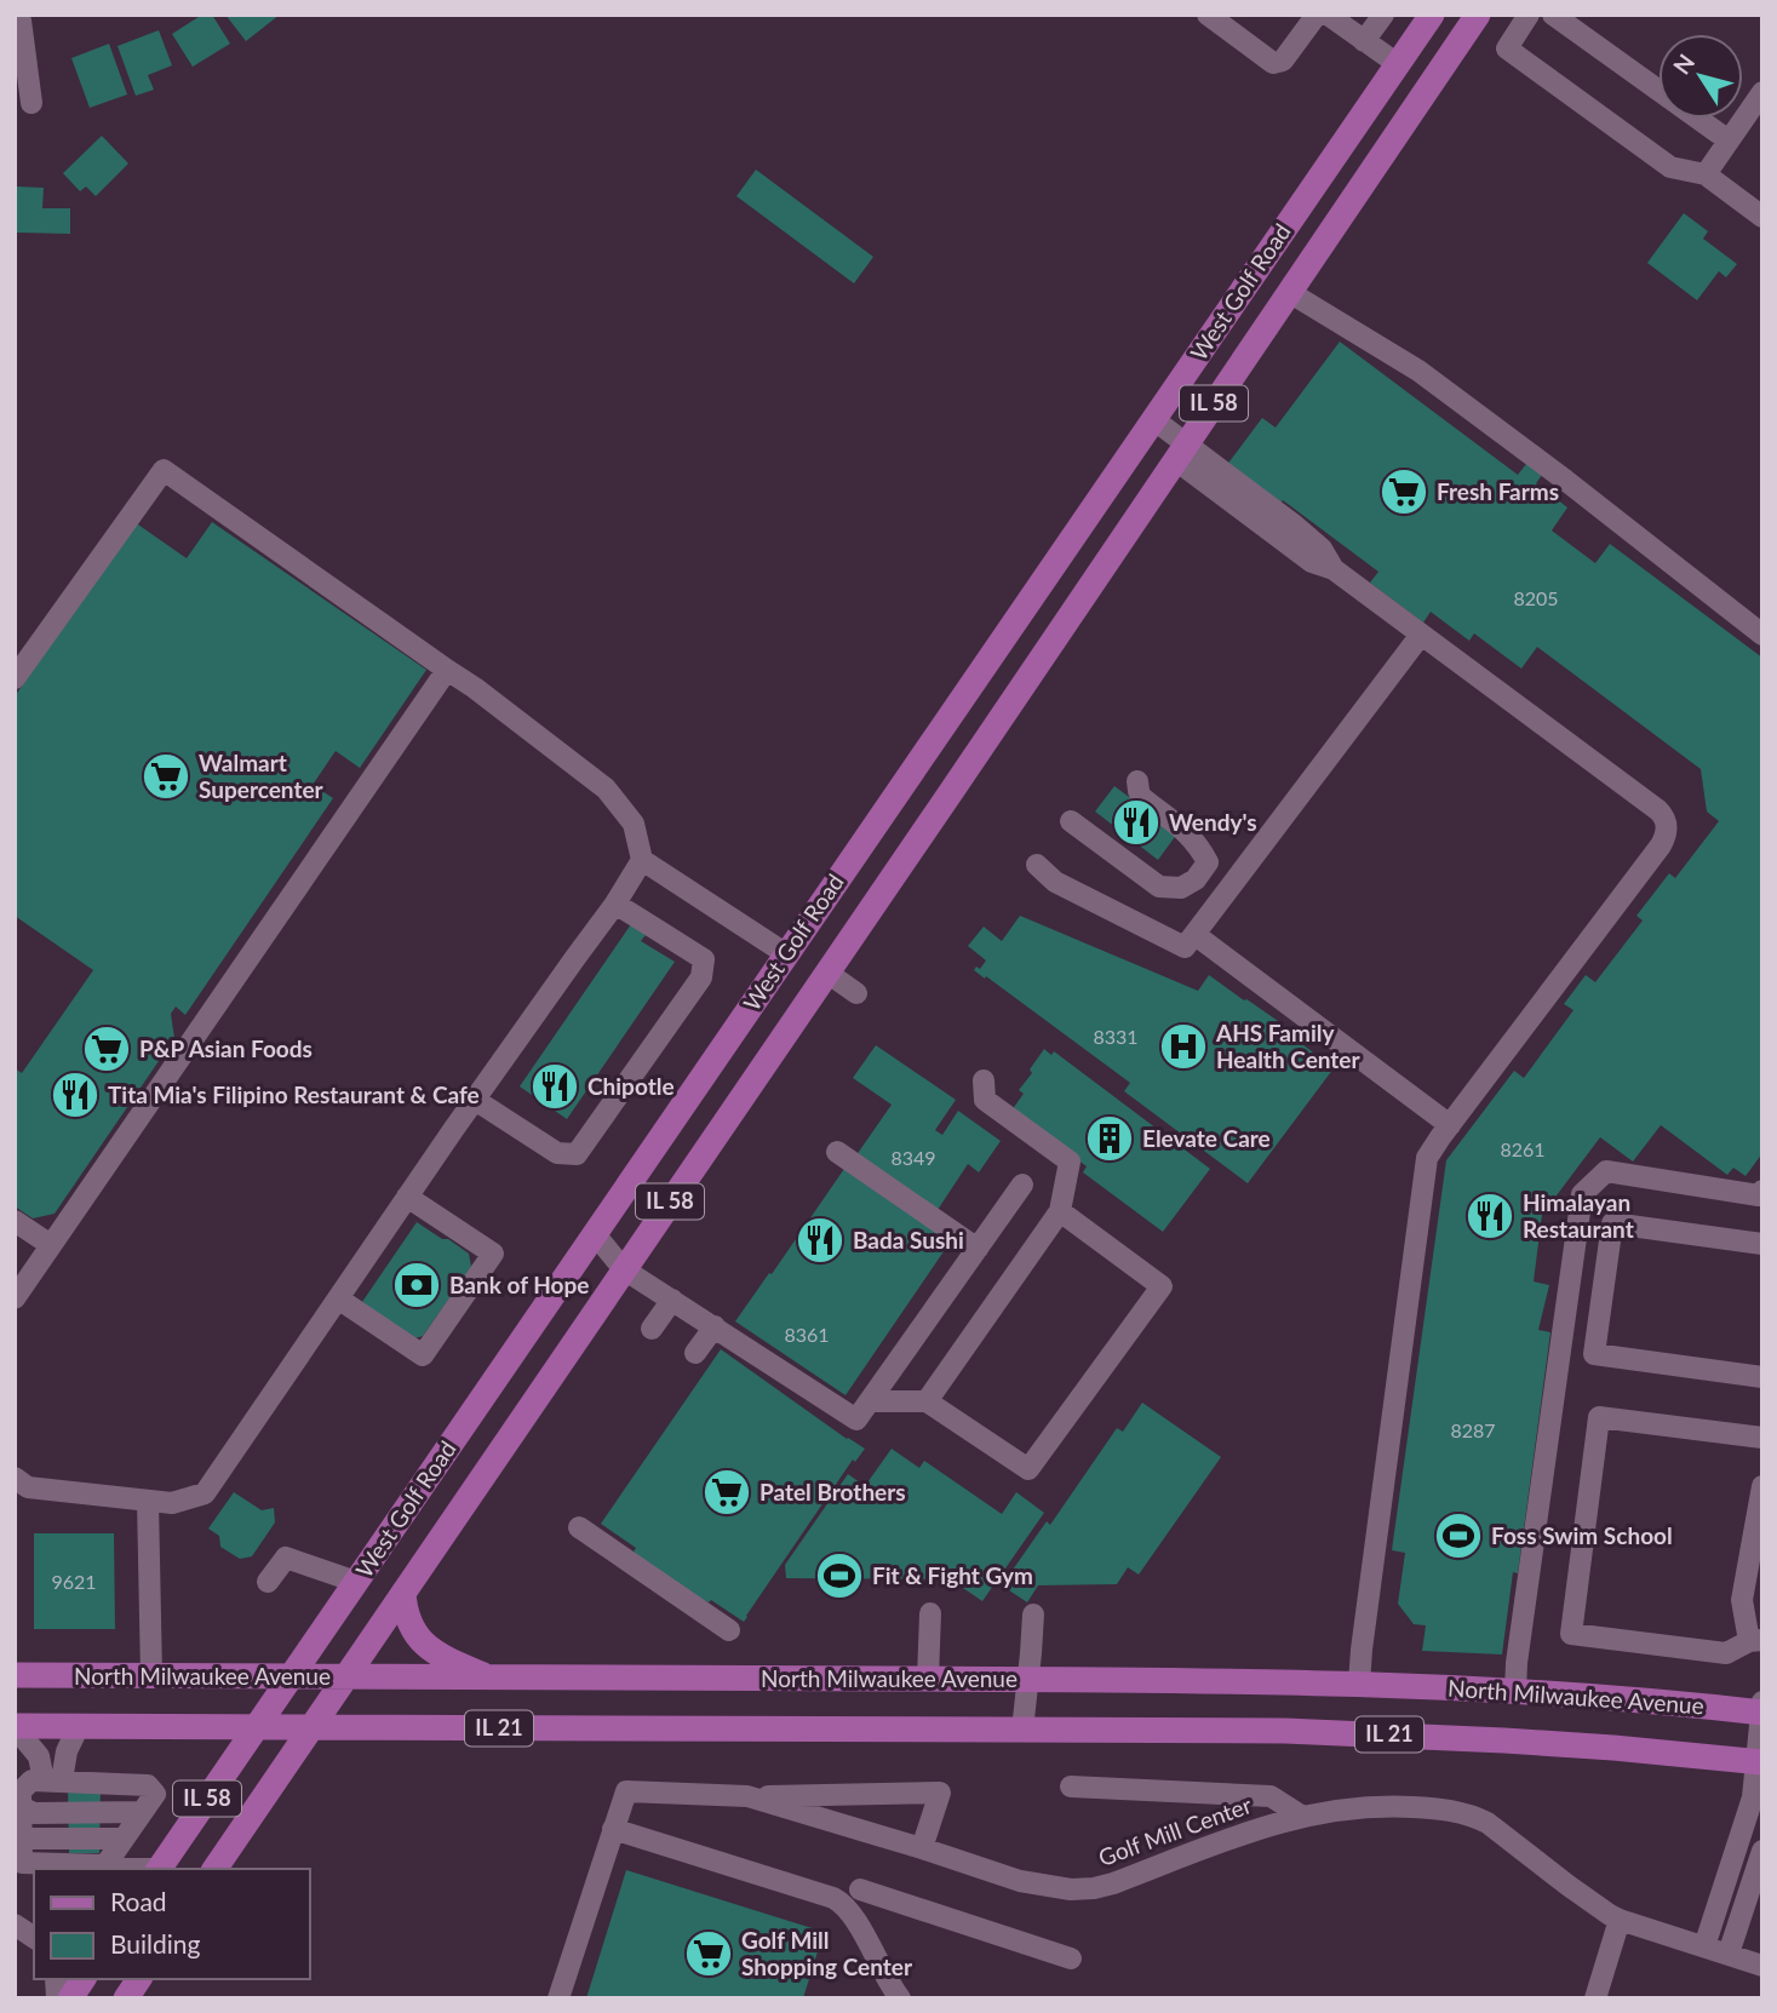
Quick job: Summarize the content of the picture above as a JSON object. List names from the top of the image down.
{
  "streets": {
    "main road": [
      "West Golf Road",
      "IL 58",
      "North Milwaukee Avenue",
      "IL 21"
    ],
    "street": ["Golf Mill Center"]
  },
  "crossings": [
    ["West Golf Road", "North Milwaukee Avenue"]
  ],
  "places": {
    "supermarket": [
      "Fresh Farms",
      "Walmart Supercenter",
      "P&P Asian Foods",
      "Patel Brothers",
      "Golf Mill Shopping Center"
    ],
    "restaurant": [
      "Wendy's",
      "Chipotle",
      "Tita Mia's Filipino Restaurant & Cafe",
      "Himalayan Restaurant",
      "Bada Sushi"
    ],
    "hospital": ["AHS Family Health Center"],
    "building": ["Elevate Care"],
    "bank": ["Bank of Hope"],
    "sports": ["Foss Swim School", "Fit & Fight Gym"]
  },
  "house_numbers": [
    "8205",
    "8331",
    "8261",
    "8349",
    "8361",
    "8287",
    "9621"
  ],
  "legend": ["Road", "Building"],
  "north": "top left"
}
